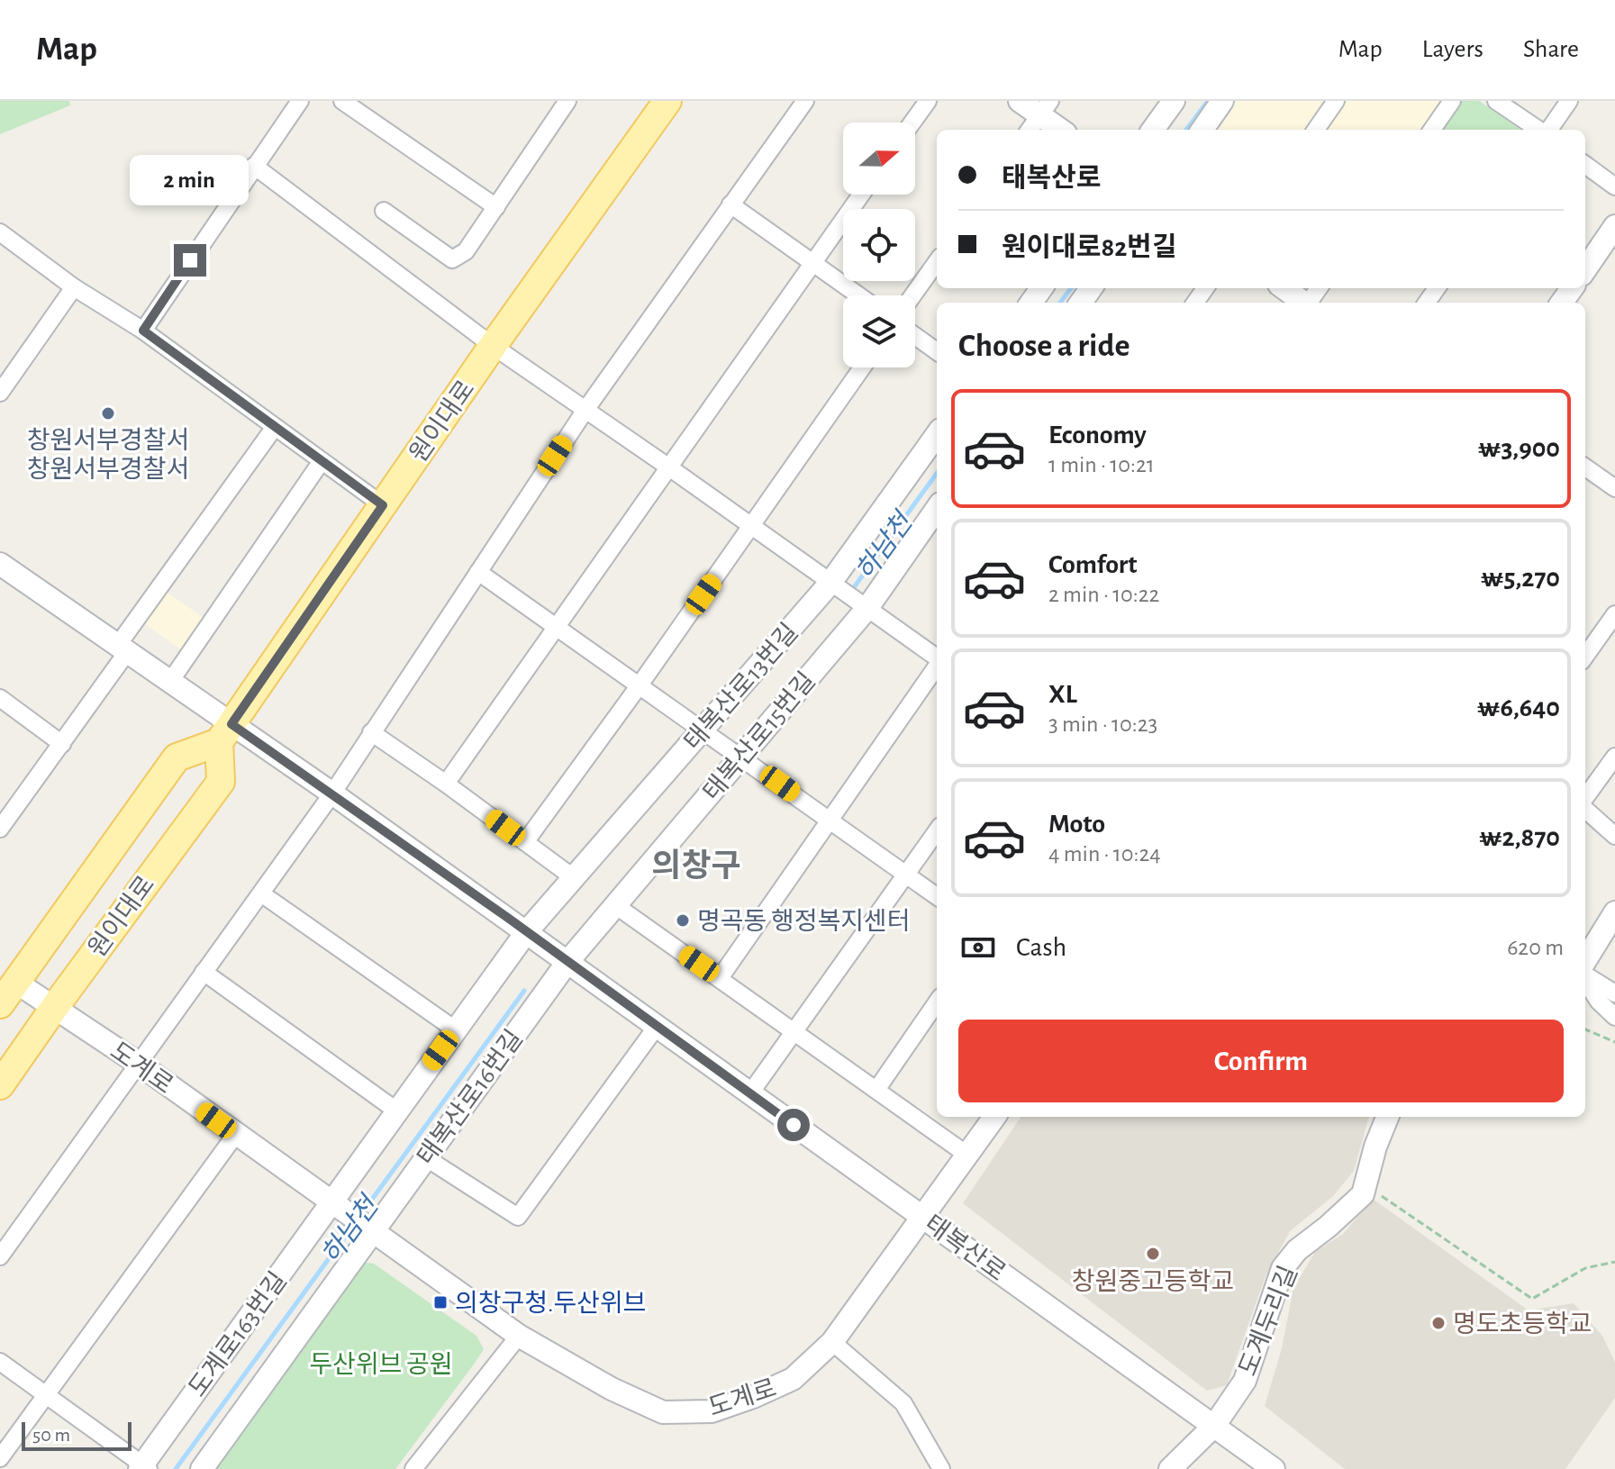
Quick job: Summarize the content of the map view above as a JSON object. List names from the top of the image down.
{
  "streets": {
    "main road": ["원이대로"],
    "street": [
      "태복산로13번길",
      "태복산로15번길",
      "도계로",
      "태복산로16번길",
      "태복산로",
      "도계두리길",
      "도계로163번길"
    ]
  },
  "crossings": [
    ["원이대로", "도계로"],
    ["태복산로13번길", "태복산로"],
    ["태복산로13번길", "도계로163번길"],
    ["태복산로15번길", "태복산로16번길"],
    ["태복산로15번길", "태복산로"],
    ["도계로", "태복산로16번길"],
    ["도계로", "태복산로"],
    ["도계로", "도계로163번길"],
    ["태복산로16번길", "태복산로"],
    ["태복산로", "도계두리길"]
  ],
  "districts": ["의창구"],
  "water": ["하남천"],
  "parks": ["두산위브 공원"],
  "places": {
    "other": [
      "창원서부경찰서 창원서부경찰서",
      "명곡동 행정복지센터",
      "창원중고등학교",
      "명도초등학교"
    ],
    "transit": ["의창구청.두산위브"]
  },
  "scale_bar": "50 m",
  "north": "right",
  "page": {
    "header": "Map",
    "nav": ["Map", "Layers", "Share"],
    "banner": ["태복산로", "원이대로82번길"],
    "bubble": "2 min",
    "heading": "Choose a ride",
    "list": [
      {
        "name": "Economy",
        "note": "1 min · 10:21",
        "value": "₩3,900"
      },
      {
        "name": "Comfort",
        "note": "2 min · 10:22",
        "value": "₩5,270"
      },
      {
        "name": "XL",
        "note": "3 min · 10:23",
        "value": "₩6,640"
      },
      {
        "name": "Moto",
        "note": "4 min · 10:24",
        "value": "₩2,870"
      }
    ],
    "pay": ["Cash", "620 m"],
    "buttons": "Confirm",
    "scale": "50 m"
  }
}
